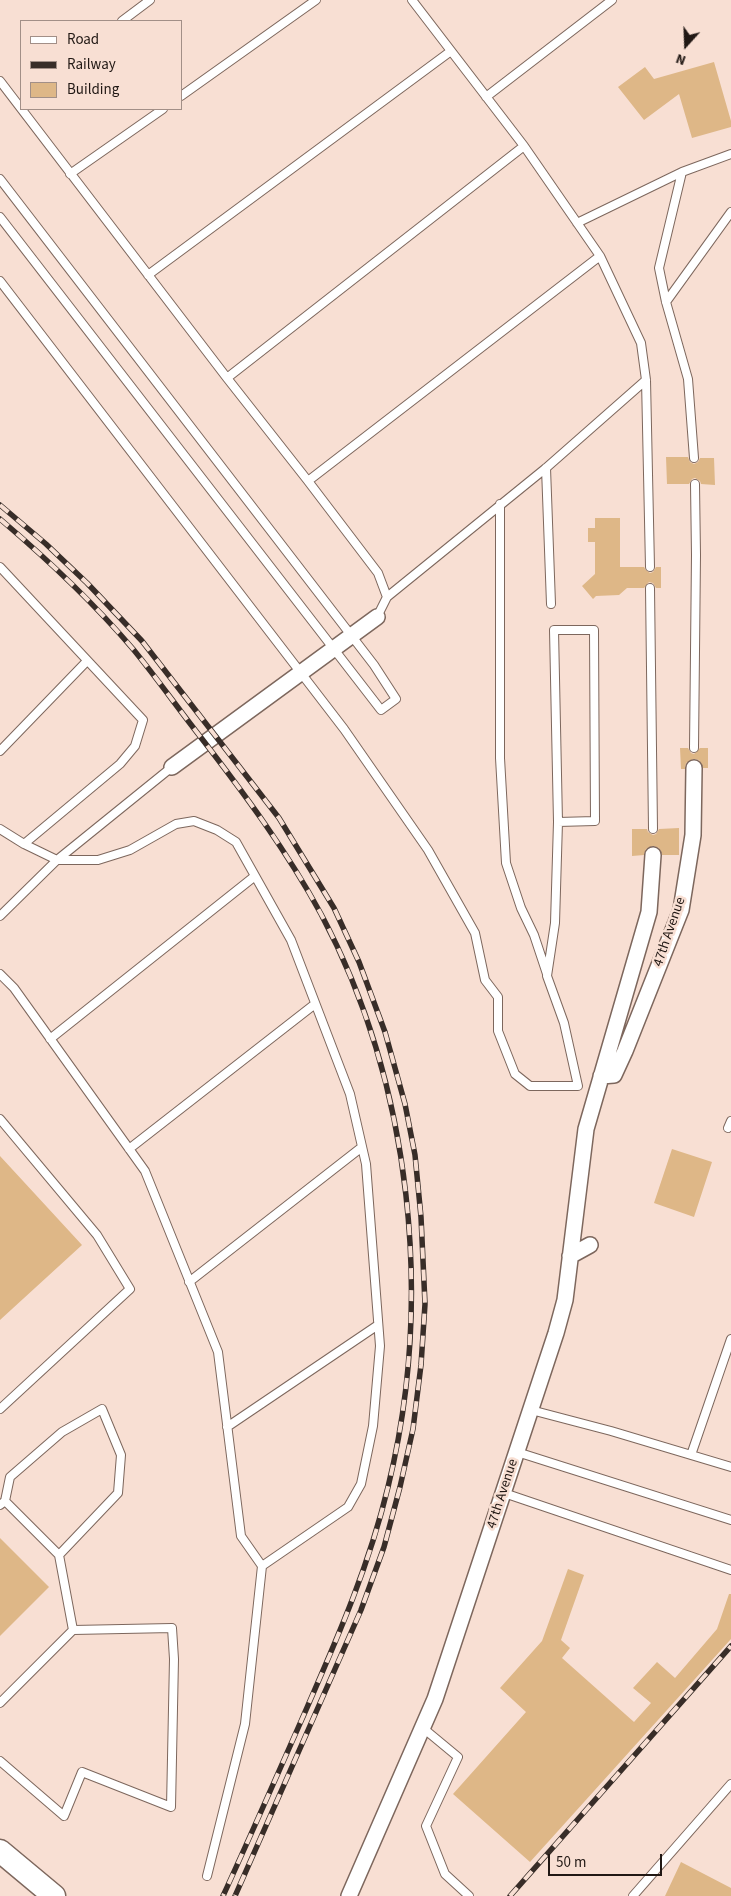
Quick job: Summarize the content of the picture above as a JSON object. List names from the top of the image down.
{
  "streets": {
    "street": ["47th Avenue"]
  },
  "legend": ["Road", "Railway", "Building"],
  "scale_bar": "50 m",
  "north": "bottom"
}
